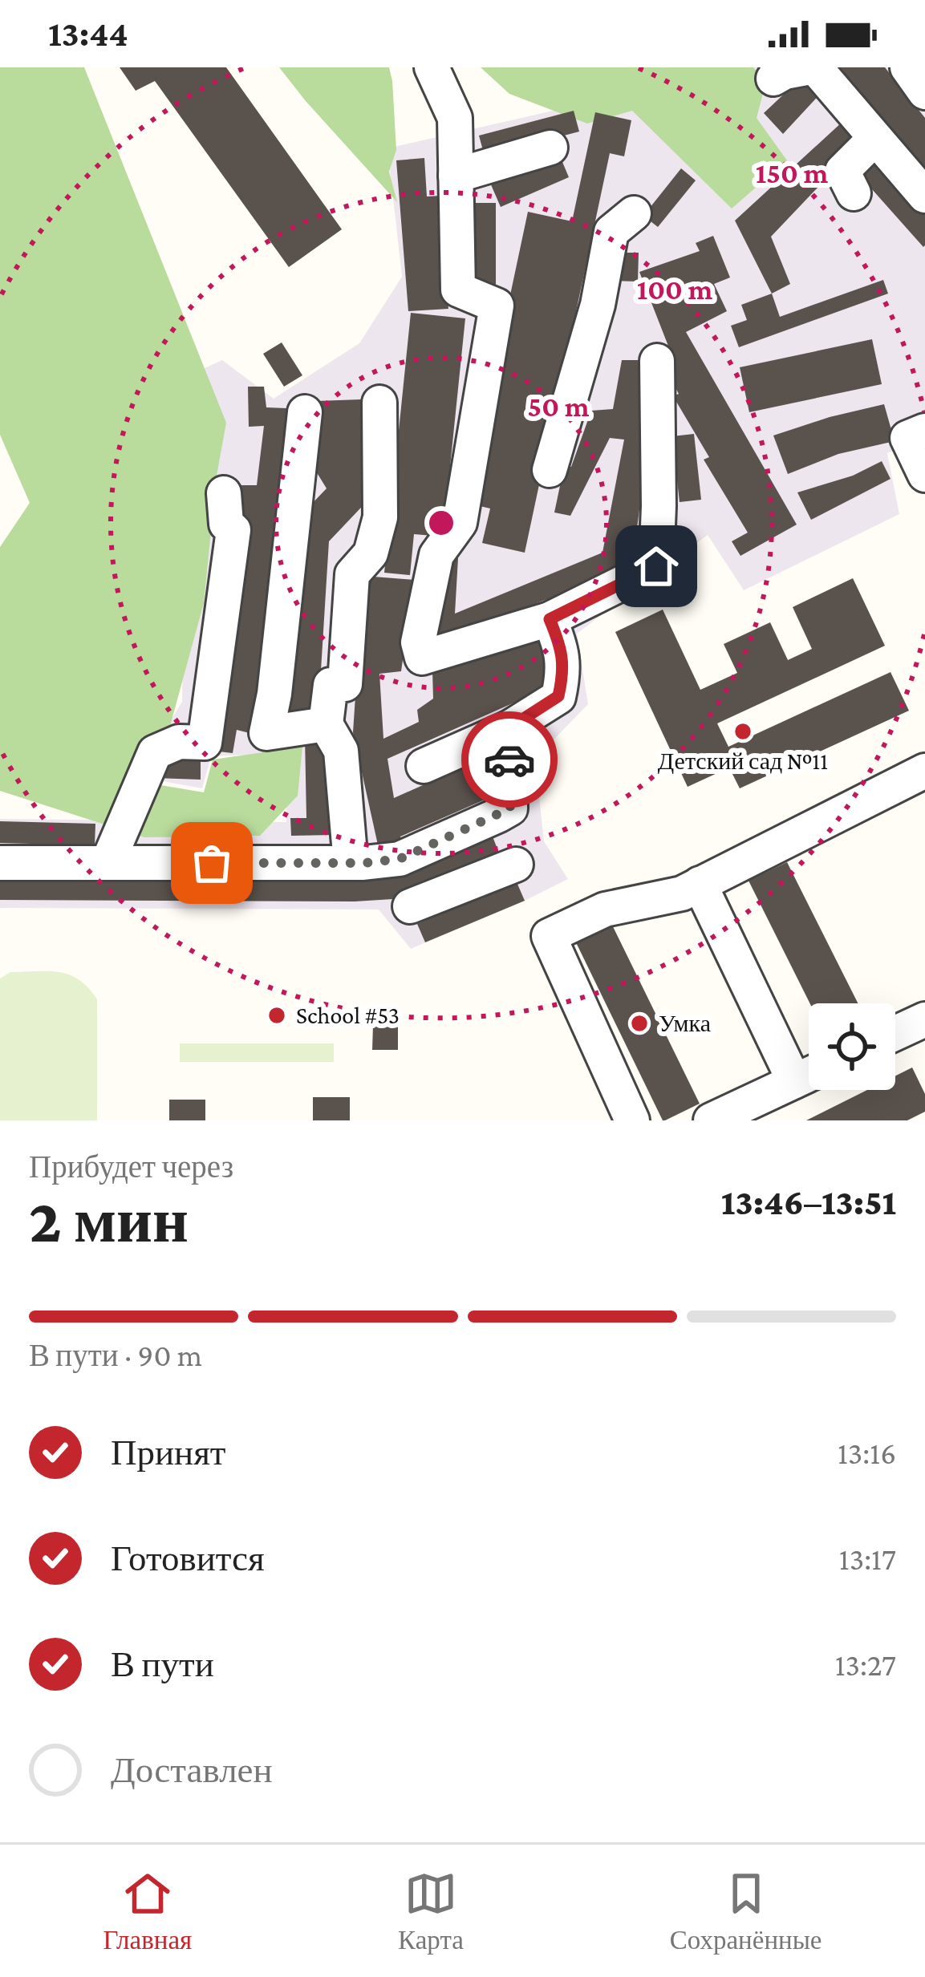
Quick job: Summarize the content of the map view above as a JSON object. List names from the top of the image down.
{
  "places": ["Детский сад №11", "School #53", "Умка"],
  "page": {
    "status": "13:44",
    "heading": ["2 мин", "Прибудет через", "13:46–13:51"],
    "bar": "В пути · 90 m",
    "list": [
      ["Принят", "13:16"],
      ["Готовится", "13:17"],
      ["В пути", "13:27"],
      "Доставлен"
    ],
    "tabs": ["Главная", "Карта", "Сохранённые"]
  },
  "rings": ["150 m", "100 m", "50 m"]
}
